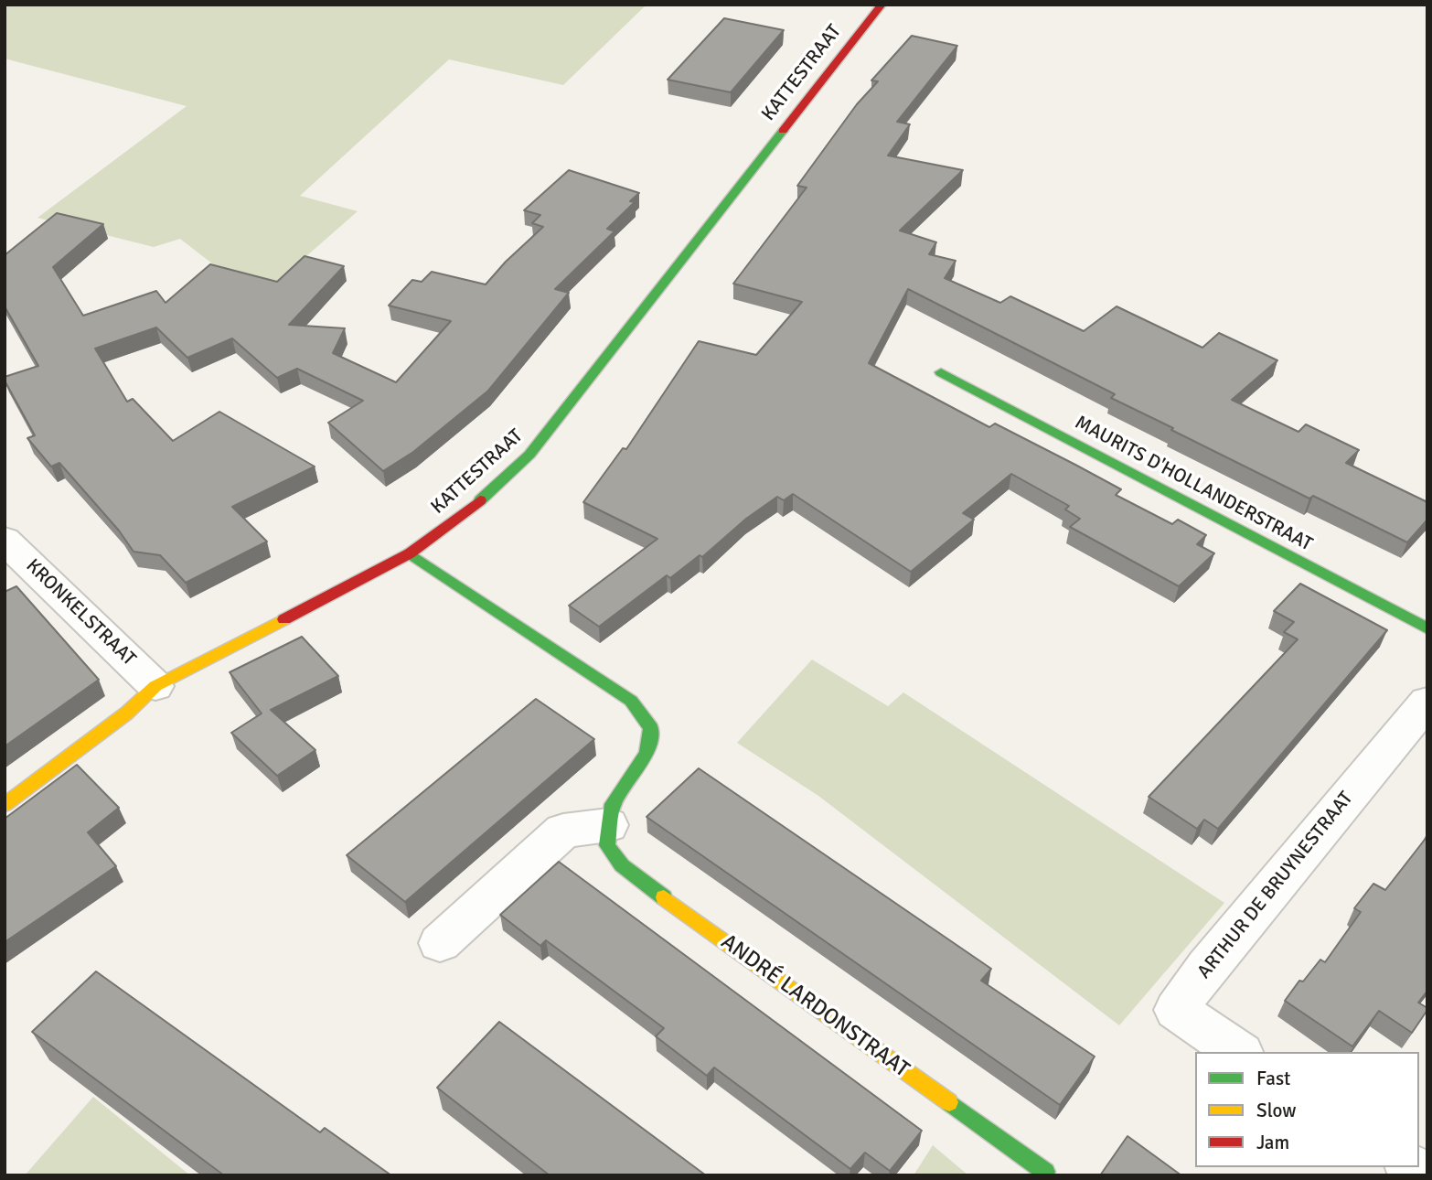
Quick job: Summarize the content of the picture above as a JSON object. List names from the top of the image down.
{
  "streets": {
    "street": [
      "KATTESTRAAT",
      "MAURITS D'HOLLANDERSTRAAT",
      "KRONKELSTRAAT",
      "ARTHUR DE BRUYNESTRAAT",
      "ANDRÉ LARDONSTRAAT"
    ]
  },
  "crossings": [
    ["KATTESTRAAT", "KRONKELSTRAAT"]
  ],
  "legend": ["Fast", "Slow", "Jam"]
}
